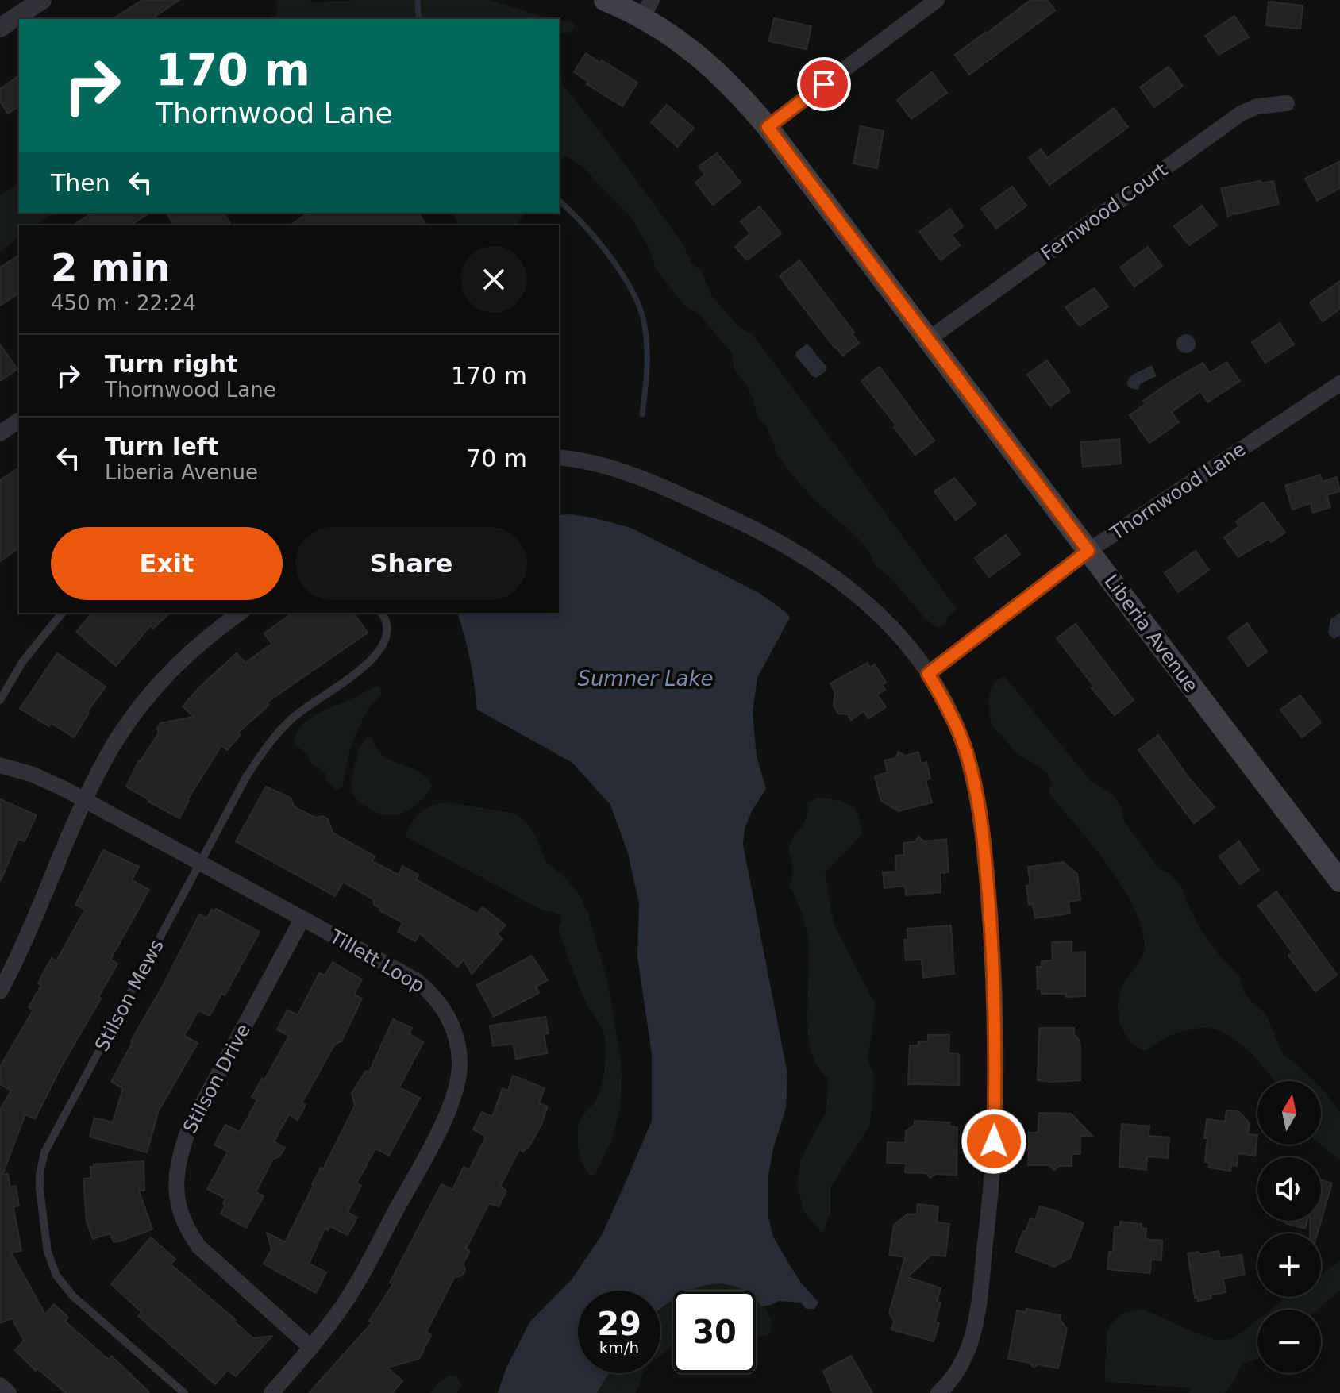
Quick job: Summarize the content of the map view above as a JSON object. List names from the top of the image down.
{
  "streets": {
    "main road": ["Liberia Avenue"],
    "street": [
      "Fernwood Court",
      "Thornwood Lane",
      "Tillett Loop",
      "Stilson Drive"
    ],
    "lane": ["Stilson Mews"]
  },
  "crossings": [
    ["Fernwood Court", "Liberia Avenue"],
    ["Thornwood Lane", "Liberia Avenue"],
    ["Tillett Loop", "Stilson Mews"],
    ["Tillett Loop", "Stilson Drive"]
  ],
  "water": ["Sumner Lake"],
  "north": "top",
  "page": {
    "turn": ["170 m", "Thornwood Lane"],
    "then": "Then",
    "heading": ["2 min", "450 m · 22:24"],
    "list": [
      {
        "name": "Turn right",
        "note": "Thornwood Lane",
        "value": "170 m"
      },
      {
        "name": "Turn left",
        "note": "Liberia Avenue",
        "value": "70 m"
      }
    ],
    "buttons": ["Exit", "Share"],
    "map_buttons": ["+", "−"],
    "speed": "29 km/h",
    "limit": "30"
  }
}
